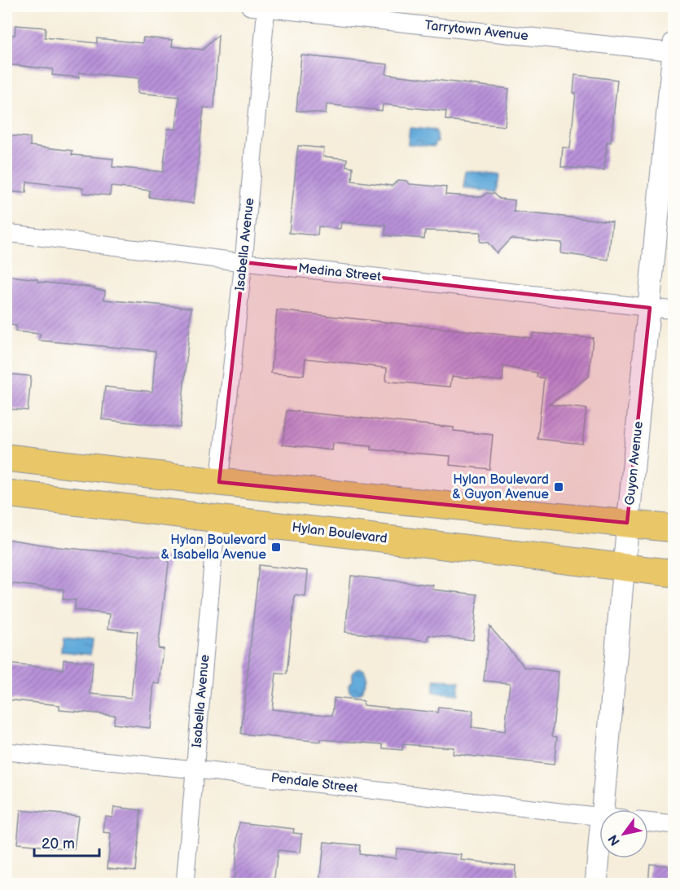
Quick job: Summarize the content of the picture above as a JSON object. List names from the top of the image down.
{
  "streets": {
    "main road": ["Hylan Boulevard"],
    "street": [
      "Tarrytown Avenue",
      "Isabella Avenue",
      "Medina Street",
      "Guyon Avenue",
      "Pendale Street"
    ]
  },
  "crossings": [
    ["Tarrytown Avenue", "Isabella Avenue"],
    ["Tarrytown Avenue", "Guyon Avenue"],
    ["Isabella Avenue", "Medina Street"],
    ["Isabella Avenue", "Hylan Boulevard"],
    ["Isabella Avenue", "Pendale Street"],
    ["Medina Street", "Guyon Avenue"],
    ["Guyon Avenue", "Hylan Boulevard"]
  ],
  "places": {
    "transit": ["Hylan Boulevard & Guyon Avenue", "Hylan Boulevard & Isabella Avenue"]
  },
  "scale_bar": "20 m",
  "north": "bottom left"
}
